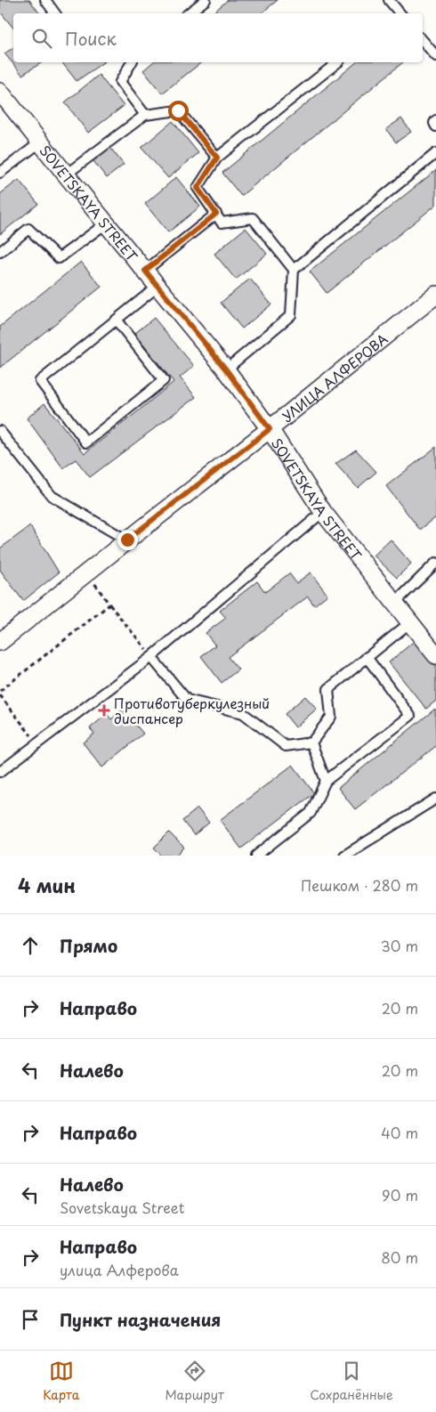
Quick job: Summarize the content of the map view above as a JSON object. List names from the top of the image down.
{
  "streets": {
    "street": ["SOVETSKAYA STREET", "УЛИЦА АЛФЕРОВА"]
  },
  "crossings": [
    ["SOVETSKAYA STREET", "УЛИЦА АЛФЕРОВА"]
  ],
  "places": {
    "health": ["Противотуберкулезный диспансер"]
  },
  "page": {
    "search": "Поиск",
    "heading": ["4 мин", "Пешком · 280 m"],
    "list": [
      ["Прямо", "30 m"],
      ["Направо", "20 m"],
      ["Налево", "20 m"],
      ["Направо", "40 m"],
      ["Налево", "Sovetskaya Street", "90 m"],
      ["Направо", "улица Алферова", "80 m"],
      "Пункт назначения"
    ],
    "nav": ["Карта", "Маршрут", "Сохранённые"]
  }
}
